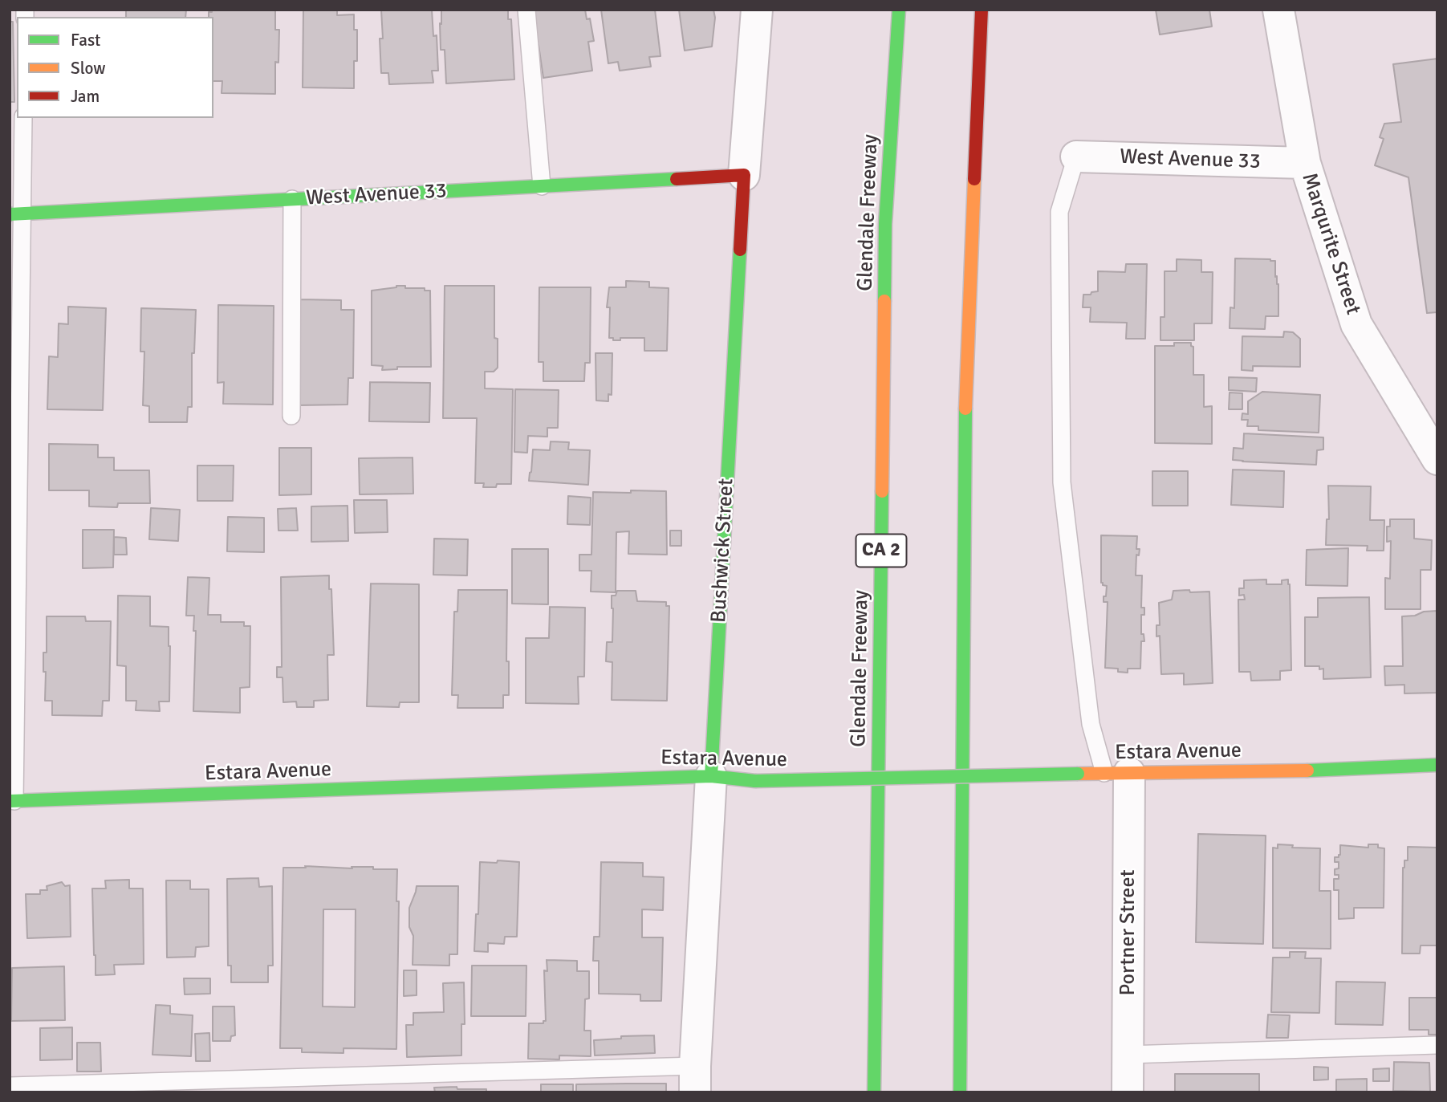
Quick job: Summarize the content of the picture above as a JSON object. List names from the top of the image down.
{
  "streets": {
    "main road": [
      "West Avenue 33",
      "Glendale Freeway",
      "Bushwick Street",
      "CA 2",
      "Estara Avenue"
    ],
    "street": ["Marqurite Street", "Portner Street"]
  },
  "crossings": [
    ["West Avenue 33", "Marqurite Street"],
    ["West Avenue 33", "Bushwick Street"],
    ["Bushwick Street", "Estara Avenue"],
    ["Estara Avenue", "Portner Street"]
  ],
  "legend": ["Fast", "Slow", "Jam"]
}
